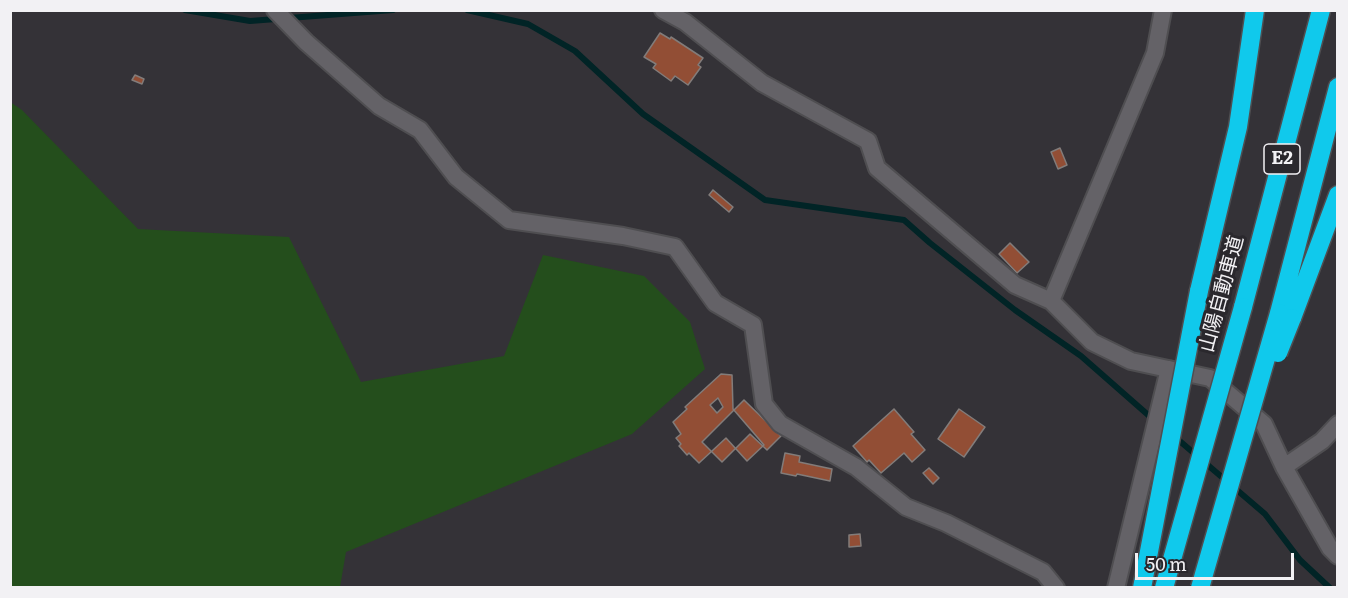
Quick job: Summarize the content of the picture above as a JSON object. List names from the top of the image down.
{
  "streets": {
    "highway": ["E2", "山陽自動車道"]
  },
  "scale_bar": "50 m"
}
